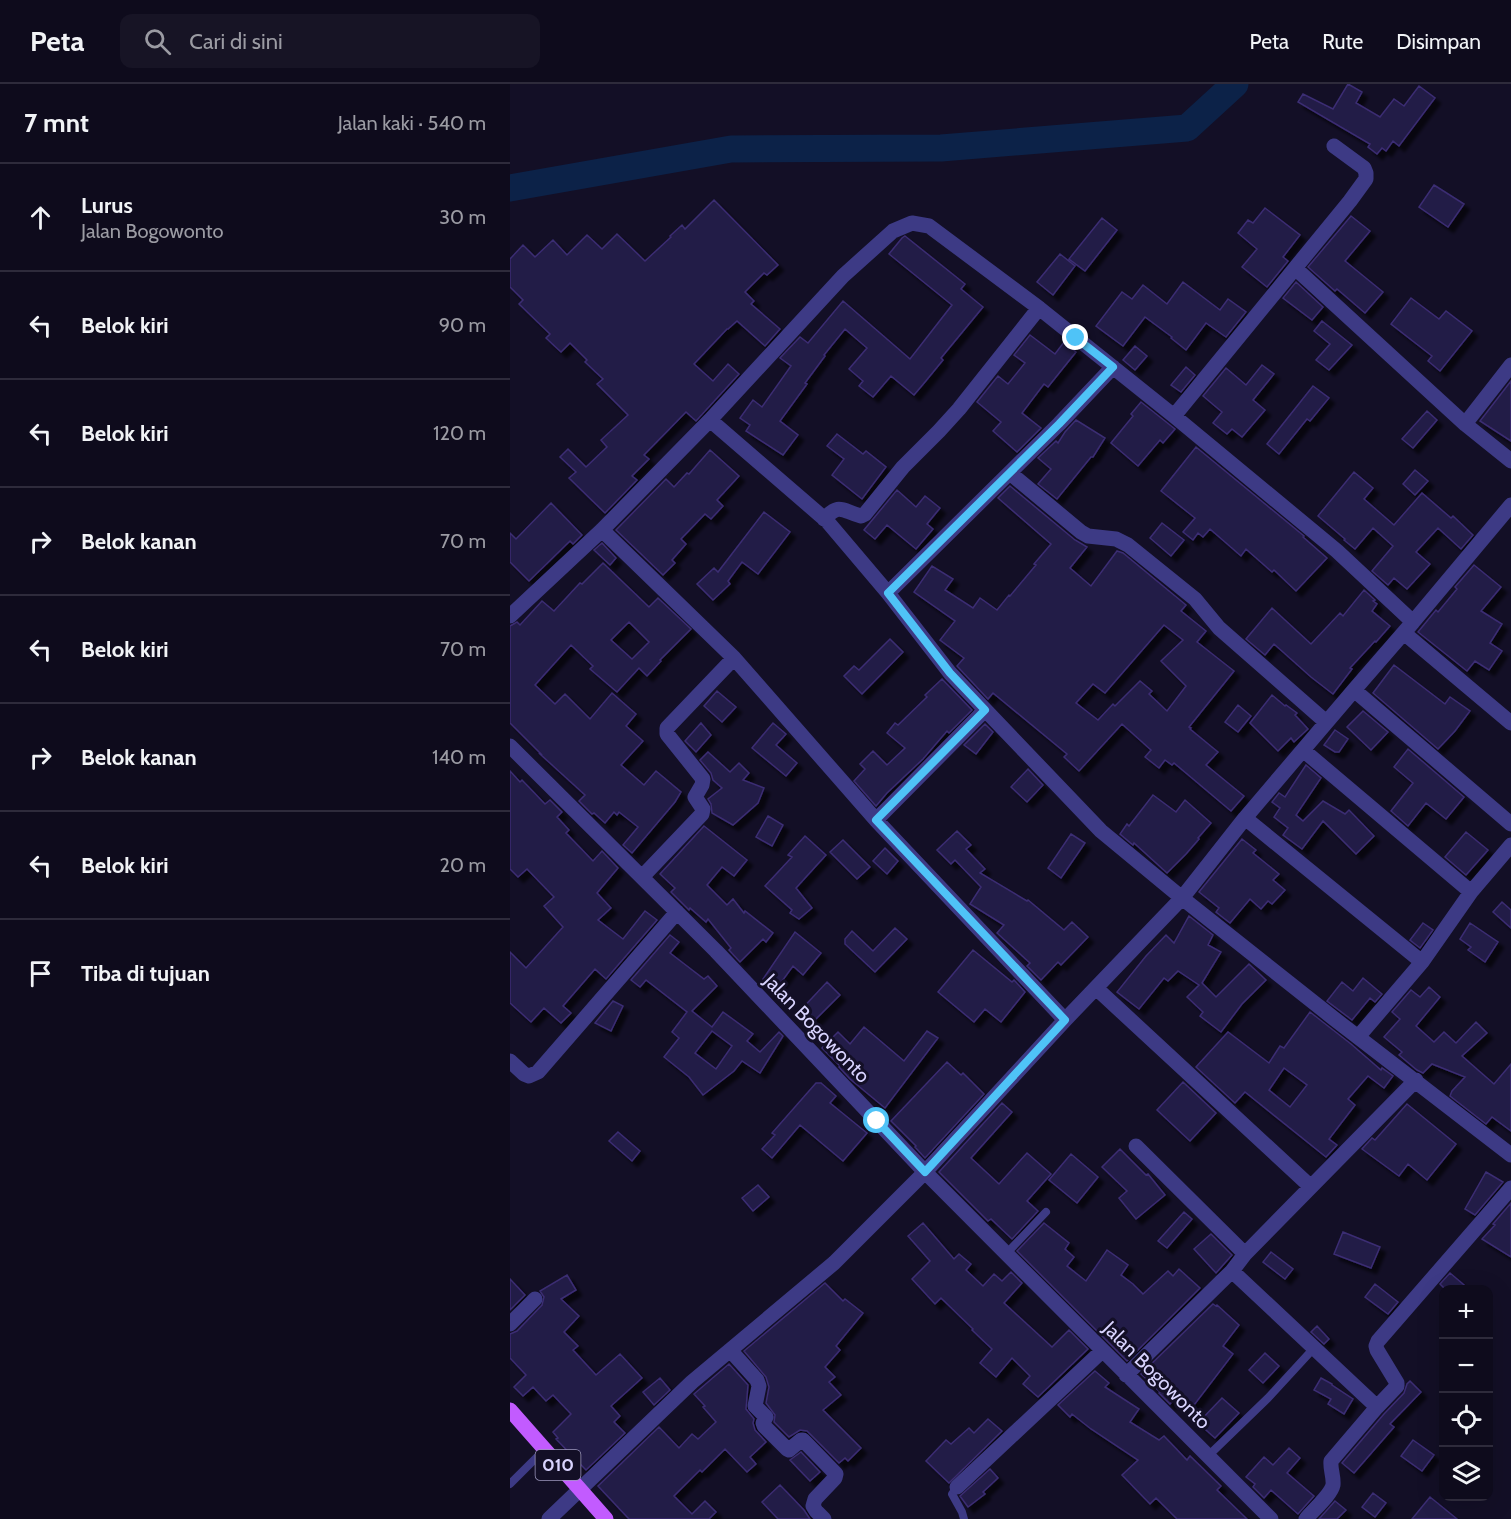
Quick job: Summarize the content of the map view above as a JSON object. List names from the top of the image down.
{
  "streets": {
    "main road": ["010"],
    "street": ["Jalan Bogowonto"]
  },
  "page": {
    "header": "Peta",
    "search": "Cari di sini",
    "nav": ["Peta", "Rute", "Disimpan"],
    "heading": ["7 mnt", "Jalan kaki · 540 m"],
    "list": [
      ["Lurus", "Jalan Bogowonto", "30 m"],
      ["Belok kiri", "90 m"],
      ["Belok kiri", "120 m"],
      ["Belok kanan", "70 m"],
      ["Belok kiri", "70 m"],
      ["Belok kanan", "140 m"],
      ["Belok kiri", "20 m"],
      "Tiba di tujuan"
    ],
    "map_buttons": ["+", "−"]
  }
}
